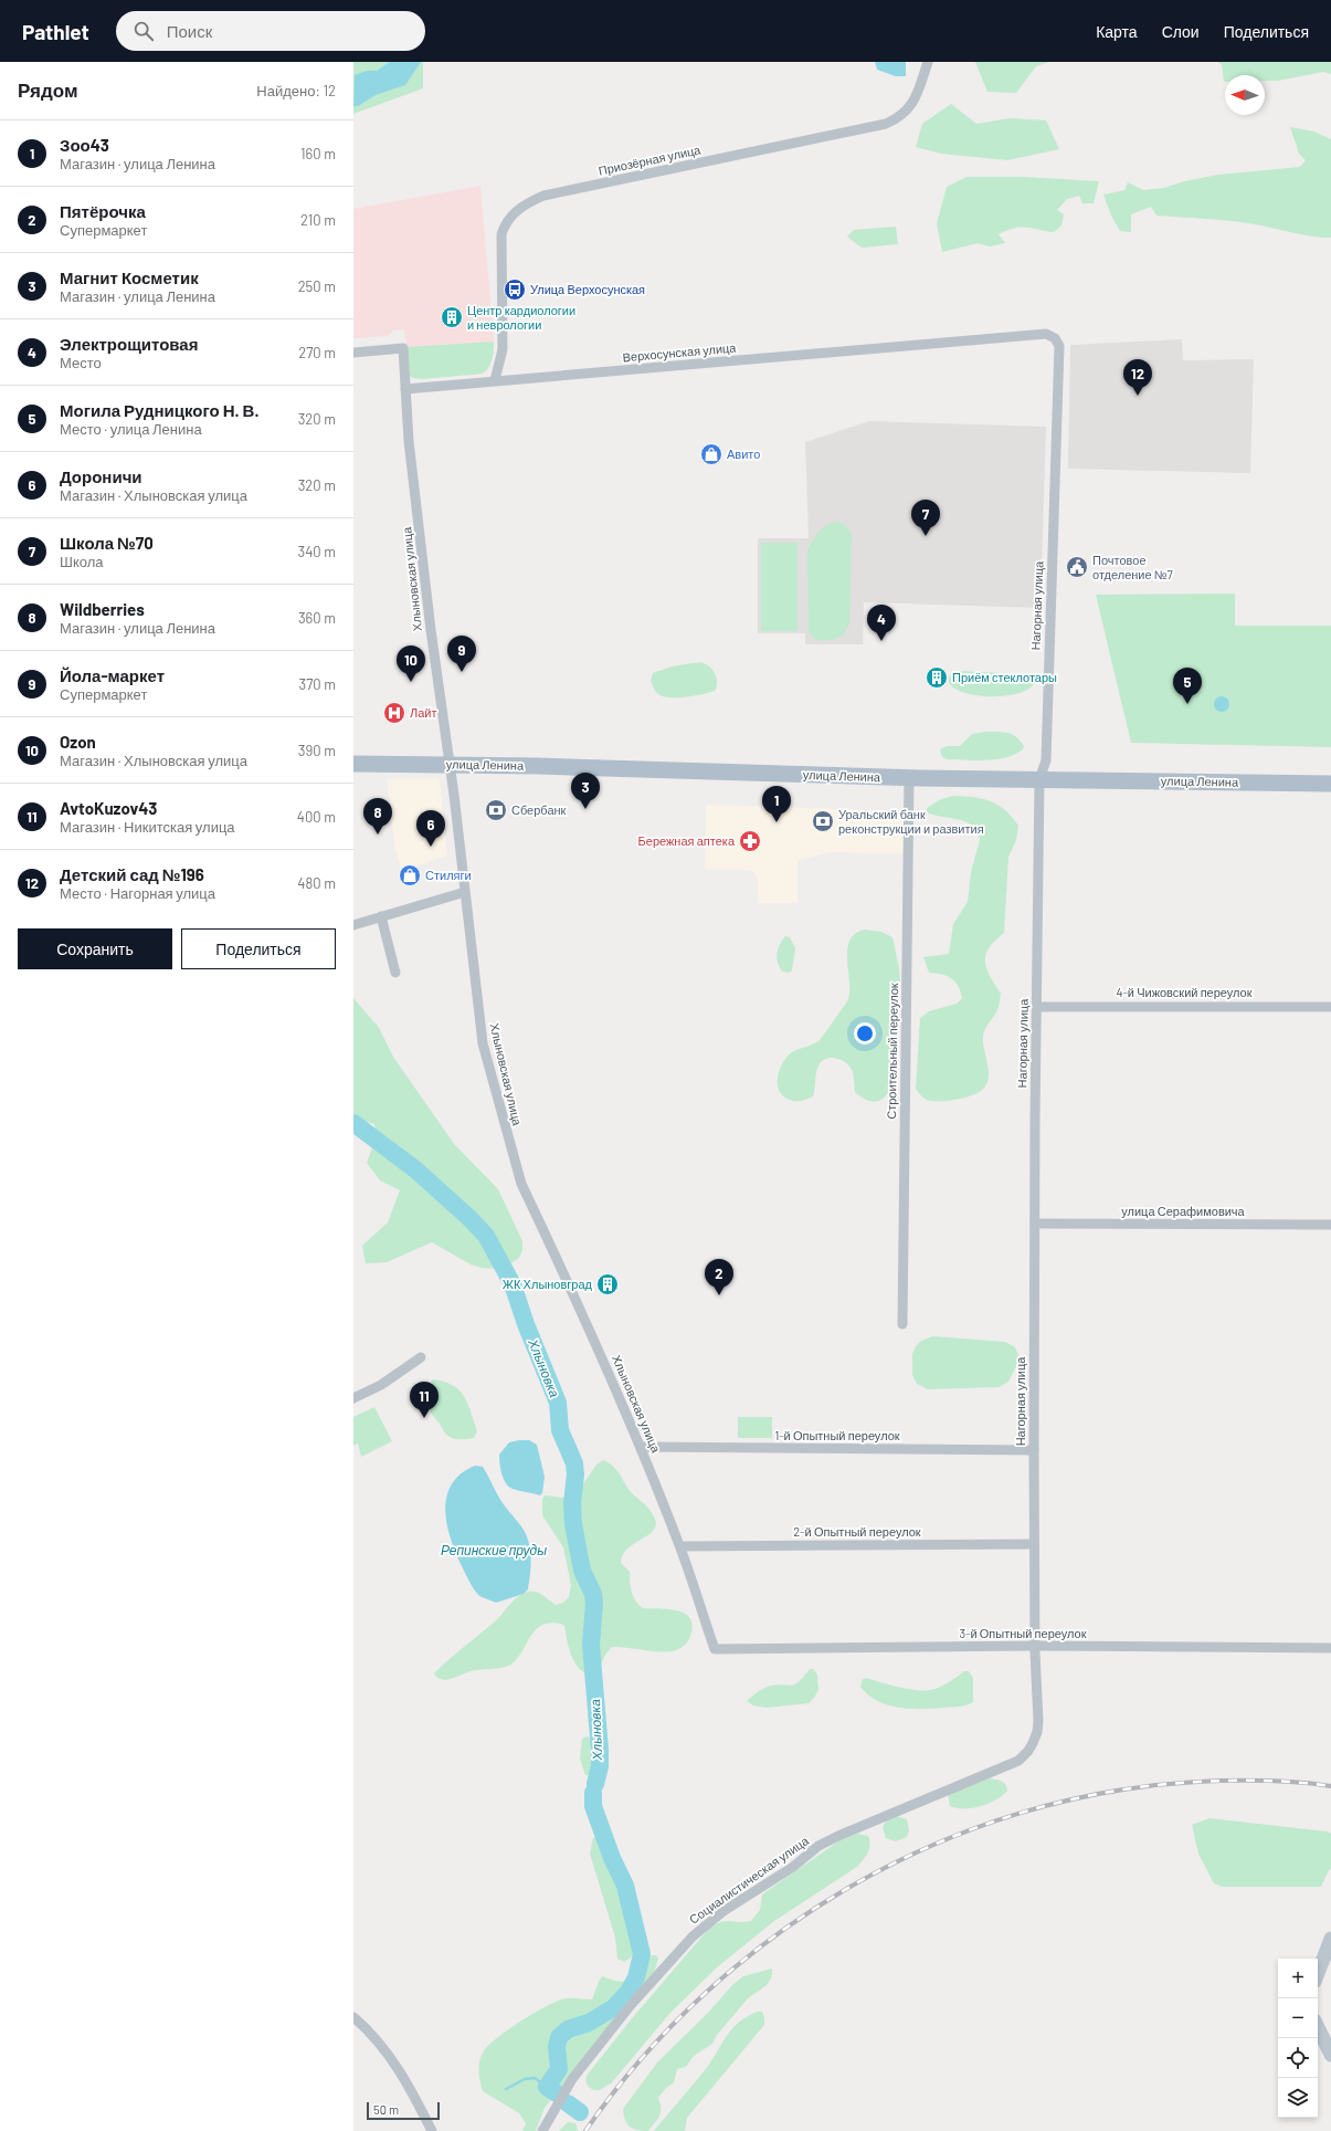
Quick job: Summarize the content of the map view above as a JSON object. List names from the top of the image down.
{
  "streets": {
    "main road": ["улица Ленина"],
    "street": [
      "Приозёрная улица",
      "Верхосунская улица",
      "Хлыновская улица",
      "Нагорная улица",
      "4-й Чижовский переулок",
      "Строительный переулок",
      "улица Серафимовича",
      "1-й Опытный переулок",
      "2-й Опытный переулок",
      "3-й Опытный переулок",
      "Социалистическая улица"
    ]
  },
  "crossings": [
    ["Приозёрная улица", "Верхосунская улица"],
    ["Верхосунская улица", "Хлыновская улица"],
    ["Верхосунская улица", "Нагорная улица"],
    ["Хлыновская улица", "улица Ленина"],
    ["Хлыновская улица", "1-й Опытный переулок"],
    ["Хлыновская улица", "2-й Опытный переулок"],
    ["Хлыновская улица", "3-й Опытный переулок"],
    ["Нагорная улица", "улица Ленина"],
    ["Нагорная улица", "4-й Чижовский переулок"],
    ["Нагорная улица", "улица Серафимовича"],
    ["Нагорная улица", "1-й Опытный переулок"],
    ["Нагорная улица", "2-й Опытный переулок"],
    ["Нагорная улица", "3-й Опытный переулок"],
    ["Нагорная улица", "Социалистическая улица"],
    ["улица Ленина", "Строительный переулок"]
  ],
  "water": ["Хлыновка", "Репинские пруды"],
  "places": {
    "bus stop": ["Улица Верхосунская"],
    "building": ["Центр кардиологии и неврологии", "Приём стеклотары", "ЖК Хлыновград"],
    "shop": ["Авито", "Стиляги"],
    "public building": ["Почтовое отделение №7"],
    "hospital": ["Лайт"],
    "bank": ["Сбербанк", "Уральский банк реконструкции и развития"],
    "pharmacy": ["Бережная аптека"]
  },
  "scale_bar": "50 m",
  "north": "left",
  "page": {
    "header": "Pathlet",
    "search": "Поиск",
    "nav": ["Карта", "Слои", "Поделиться"],
    "heading": ["Рядом", "Найдено: 12"],
    "list": [
      {
        "mark": "1",
        "name": "Зоо43",
        "note": "Магазин · улица Ленина",
        "value": "160 m"
      },
      {
        "mark": "2",
        "name": "Пятёрочка",
        "note": "Супермаркет",
        "value": "210 m"
      },
      {
        "mark": "3",
        "name": "Магнит Косметик",
        "note": "Магазин · улица Ленина",
        "value": "250 m"
      },
      {
        "mark": "4",
        "name": "Электрощитовая",
        "note": "Место",
        "value": "270 m"
      },
      {
        "mark": "5",
        "name": "Могила Рудницкого Н. В.",
        "note": "Место · улица Ленина",
        "value": "320 m"
      },
      {
        "mark": "6",
        "name": "Дороничи",
        "note": "Магазин · Хлыновская улица",
        "value": "320 m"
      },
      {
        "mark": "7",
        "name": "Школа №70",
        "note": "Школа",
        "value": "340 m"
      },
      {
        "mark": "8",
        "name": "Wildberries",
        "note": "Магазин · улица Ленина",
        "value": "360 m"
      },
      {
        "mark": "9",
        "name": "Йола-маркет",
        "note": "Супермаркет",
        "value": "370 m"
      },
      {
        "mark": "10",
        "name": "Ozon",
        "note": "Магазин · Хлыновская улица",
        "value": "390 m"
      },
      {
        "mark": "11",
        "name": "AvtoKuzov43",
        "note": "Магазин · Никитская улица",
        "value": "400 m"
      },
      {
        "mark": "12",
        "name": "Детский сад №196",
        "note": "Место · Нагорная улица",
        "value": "480 m"
      }
    ],
    "pins": [
      "12",
      "7",
      "4",
      "9",
      "10",
      "5",
      "3",
      "1",
      "8",
      "6",
      "2",
      "11"
    ],
    "buttons": ["Сохранить", "Поделиться"],
    "map_buttons": ["+", "−"],
    "scale": "50 m"
  }
}
